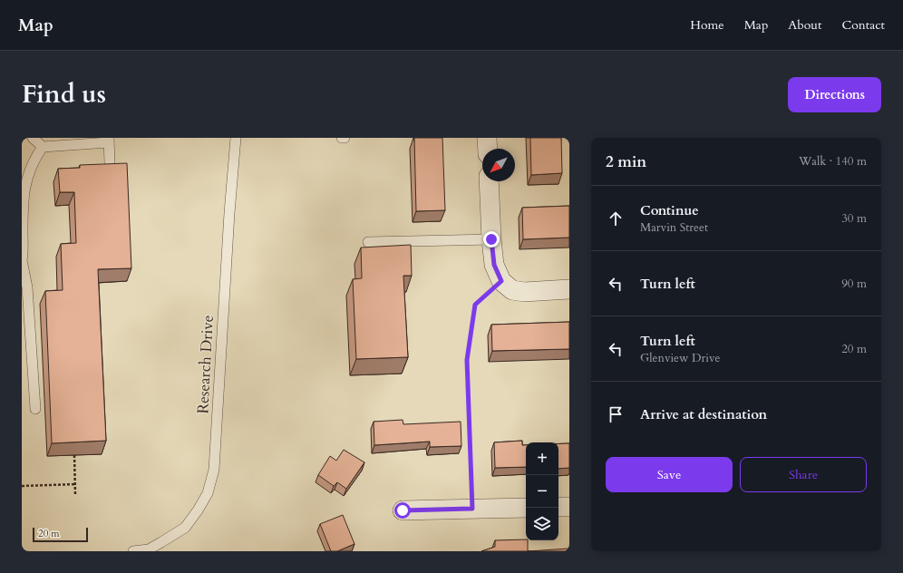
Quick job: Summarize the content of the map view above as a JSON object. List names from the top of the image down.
{
  "streets": {
    "lane": ["Research Drive"]
  },
  "scale_bar": "20 m",
  "north": "bottom left",
  "page": {
    "header": "Map",
    "nav": [
      "Home",
      "Map",
      "About",
      "Contact"
    ],
    "title": "Find us",
    "buttons": [
      "Directions",
      ["Save", "Share"]
    ],
    "heading": ["2 min", "Walk · 140 m"],
    "list": [
      ["Continue", "Marvin Street", "30 m"],
      ["Turn left", "90 m"],
      ["Turn left", "Glenview Drive", "20 m"],
      "Arrive at destination"
    ],
    "map_buttons": ["+", "−"],
    "scale": "20 m"
  }
}
